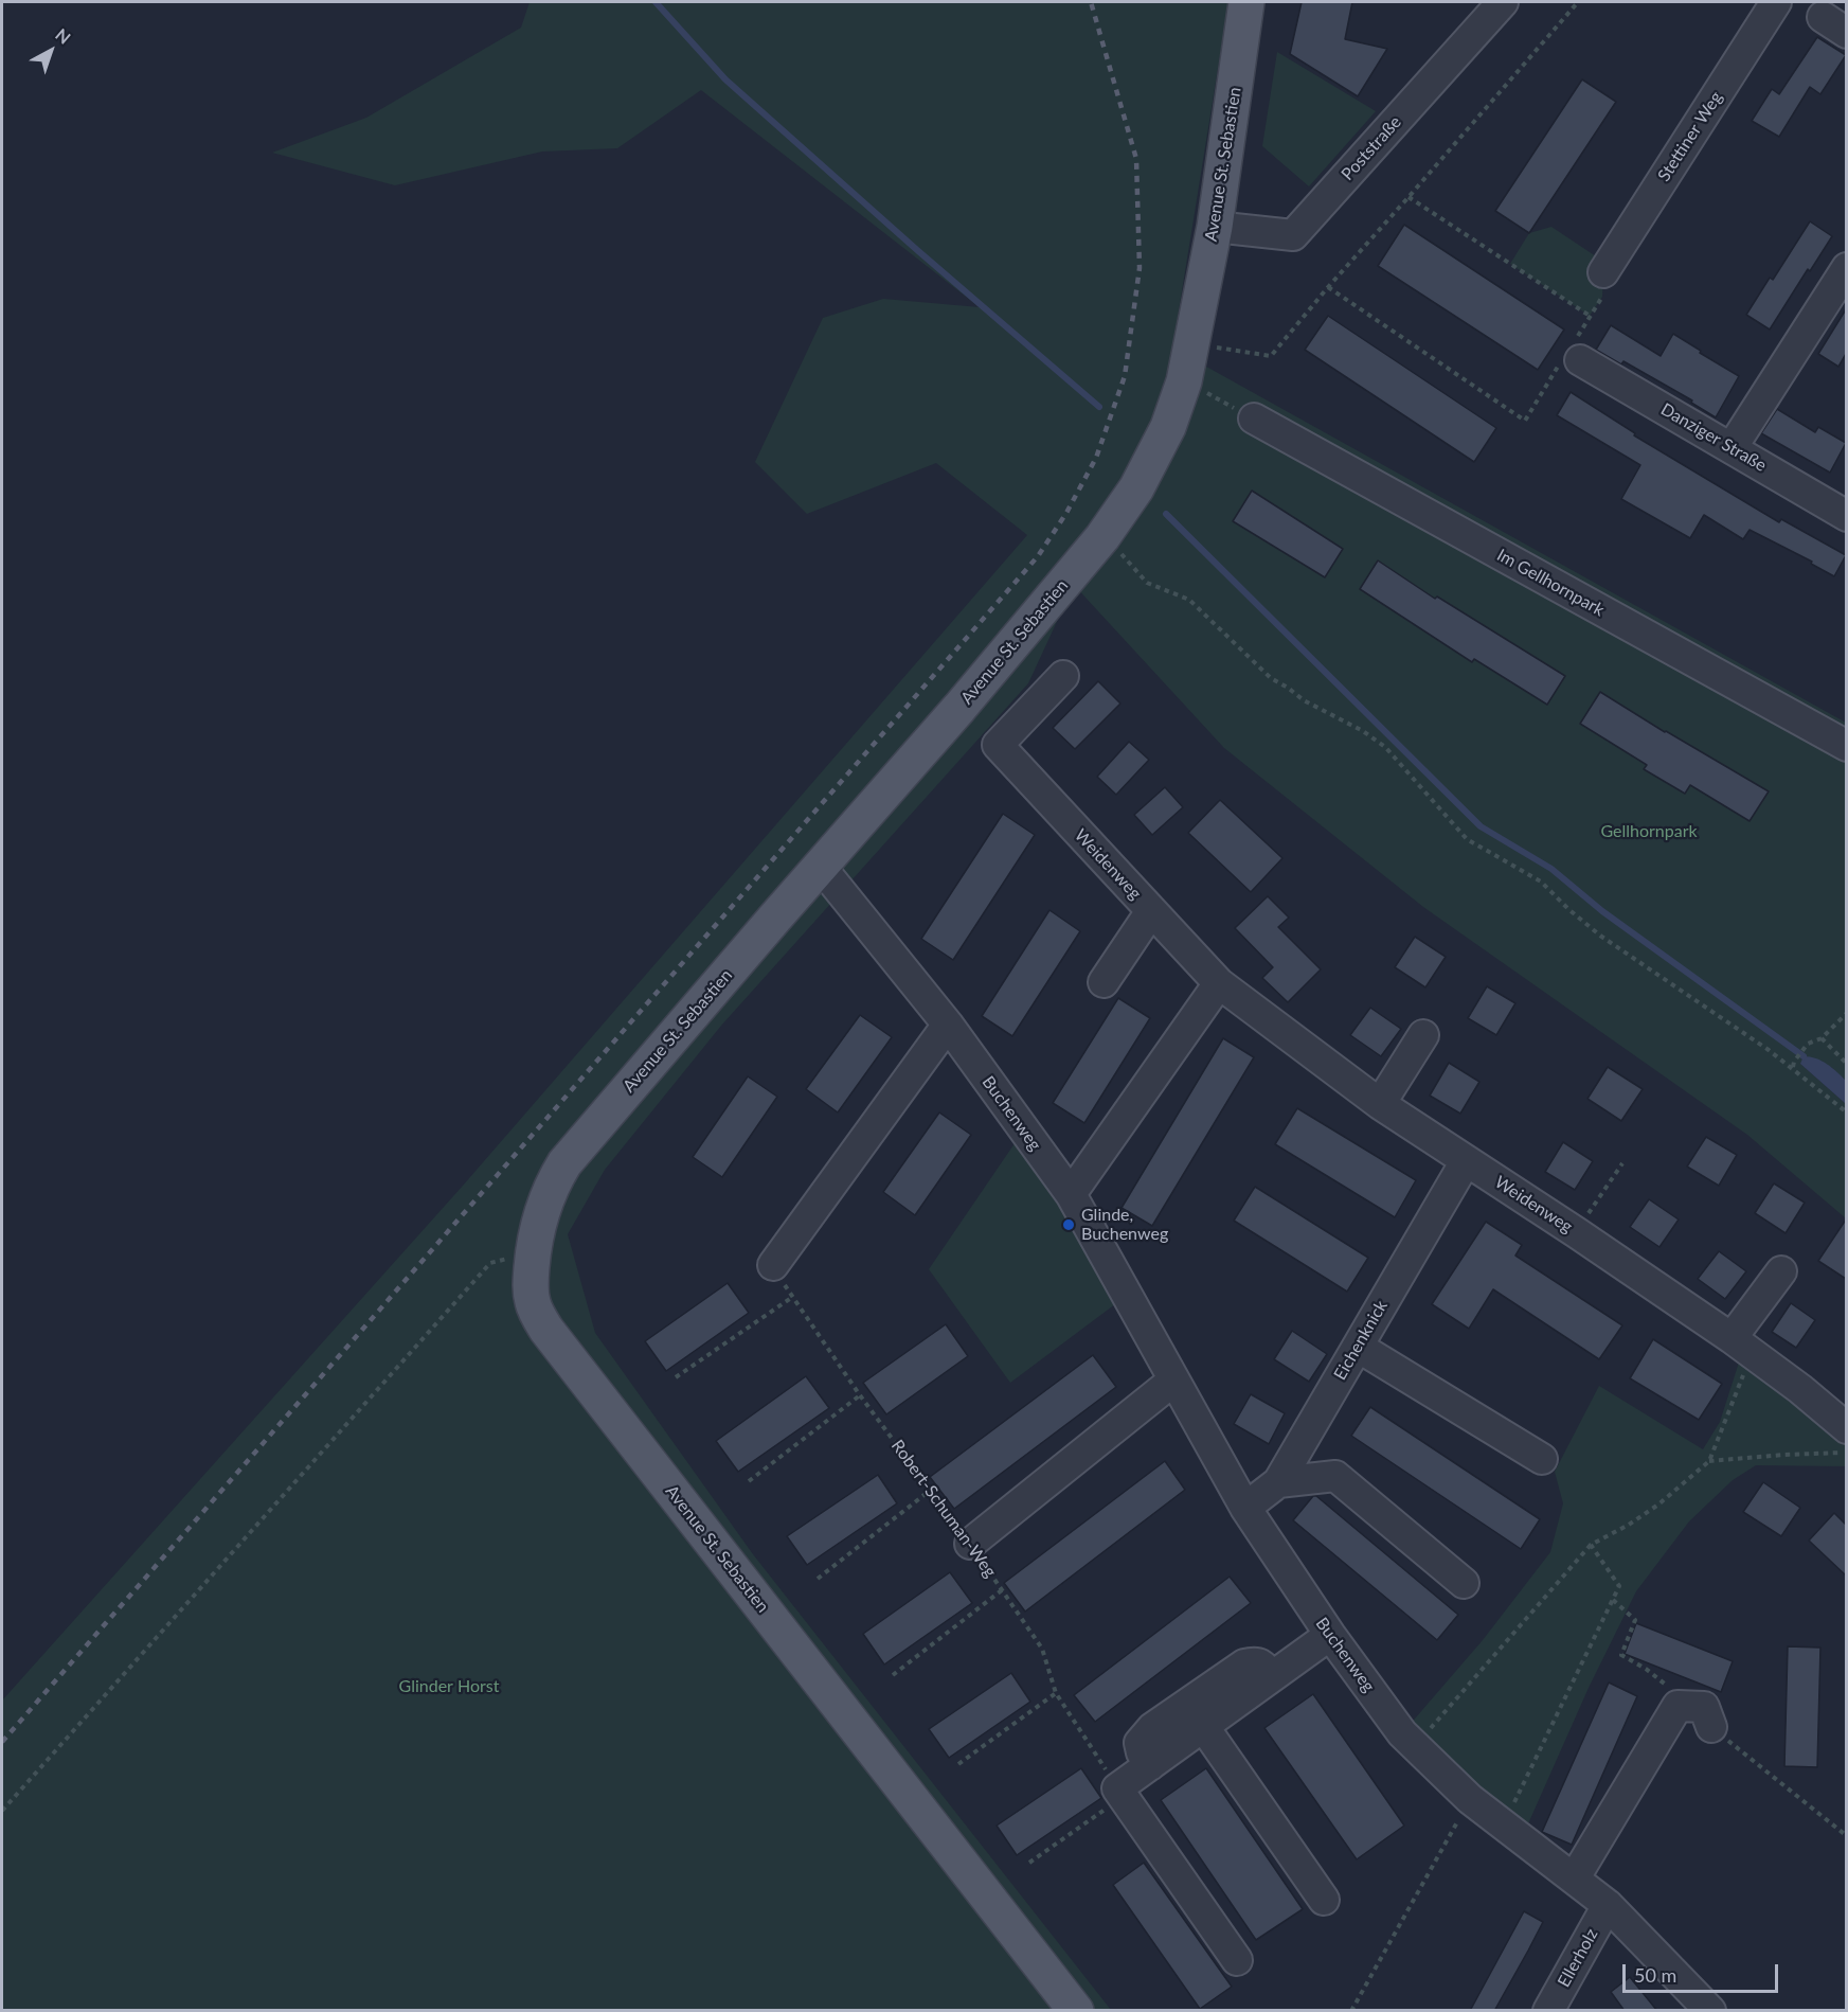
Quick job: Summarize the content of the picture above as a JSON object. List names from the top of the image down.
{
  "streets": {
    "main road": ["Avenue St. Sebastien"],
    "street": [
      "Stettiner Weg",
      "Poststraße",
      "Danziger Straße",
      "Im Gellhornpark",
      "Weidenweg",
      "Buchenweg",
      "Eichenknick",
      "Ellerholz"
    ],
    "path": ["Robert-Schuman-Weg"]
  },
  "crossings": [
    ["Poststraße", "Avenue St. Sebastien"],
    ["Avenue St. Sebastien", "Buchenweg"],
    ["Weidenweg", "Eichenknick"],
    ["Buchenweg", "Eichenknick"],
    ["Buchenweg", "Ellerholz"]
  ],
  "parks": ["Gellhornpark", "Glinder Horst"],
  "places": ["Glinde, Buchenweg"],
  "scale_bar": "50 m",
  "north": "top right"
}
